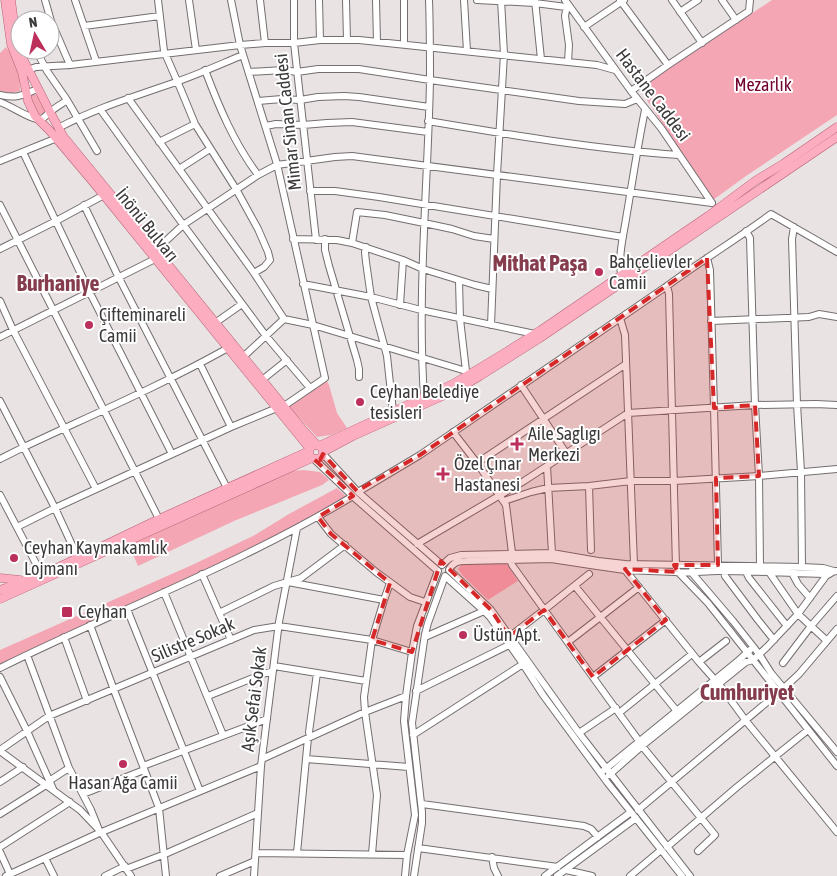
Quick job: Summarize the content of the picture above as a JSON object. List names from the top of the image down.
{
  "streets": {
    "main road": ["İnönü Bulvarı"],
    "street": [
      "Hastane Caddesi",
      "Mimar Sinan Caddesi",
      "Silistre Sokak",
      "Aşık Sefai Sokak"
    ]
  },
  "crossings": [
    ["Silistre Sokak", "Aşık Sefai Sokak"]
  ],
  "districts": ["Mithat Paşa", "Burhaniye", "Cumhuriyet"],
  "parks": ["Mezarlık"],
  "places": {
    "other": [
      "Bahçelievler Camii",
      "Çifteminareli Camii",
      "Ceyhan Belediye tesisleri",
      "Ceyhan Kaymakamlık Lojmanı",
      "Üstün Apt.",
      "Hasan Ağa Camii"
    ],
    "health": ["Aile Saglıgı Merkezi", "Özel Çınar Hastanesi"],
    "transit": ["Ceyhan"]
  },
  "north": "top"
}
